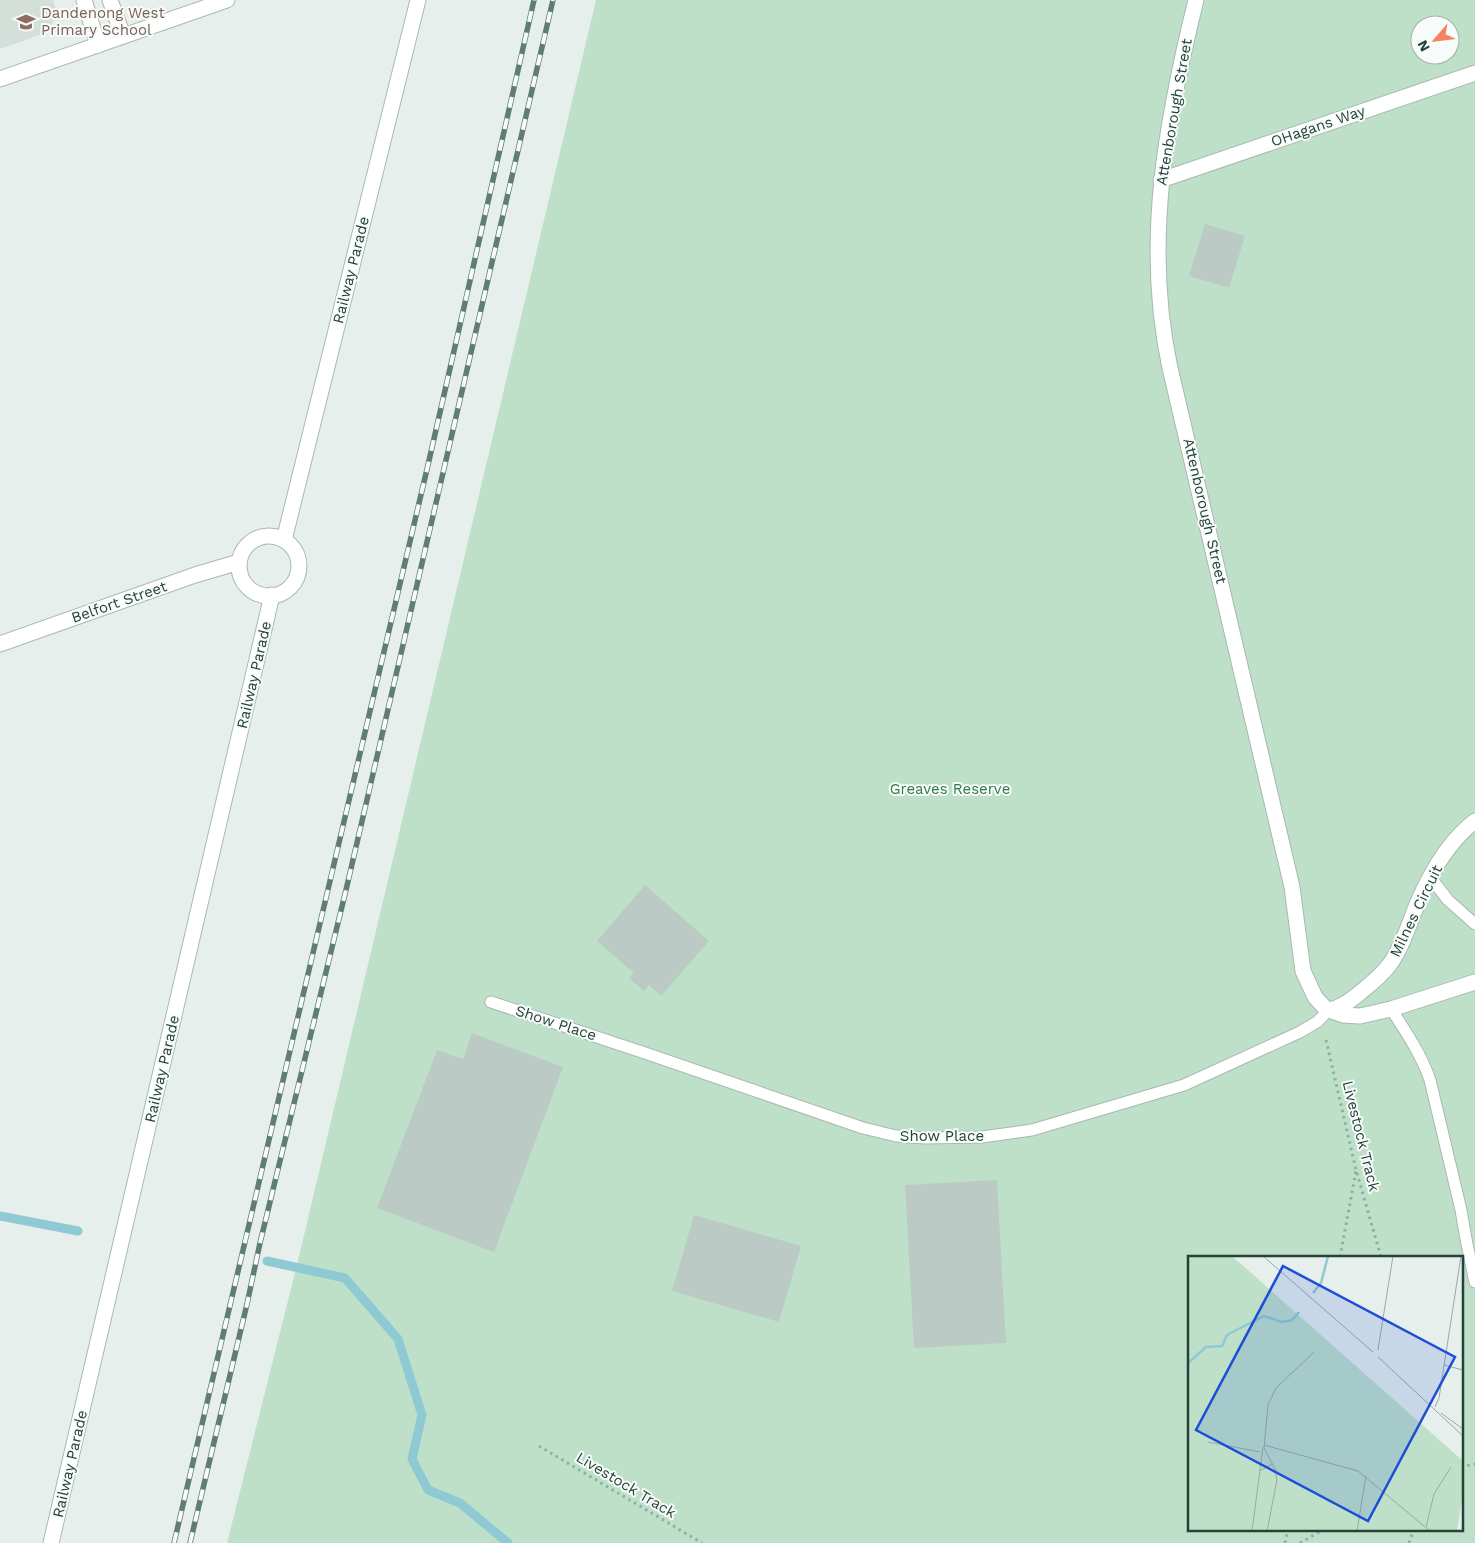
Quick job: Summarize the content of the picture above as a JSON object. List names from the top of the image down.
{
  "streets": {
    "street": [
      "Attenborough Street",
      "OHagans Way",
      "Railway Parade",
      "Belfort Street",
      "Milnes Circuit"
    ],
    "lane": ["Show Place"],
    "path": ["Livestock Track"]
  },
  "crossings": [
    ["Attenborough Street", "OHagans Way"],
    ["Attenborough Street", "Milnes Circuit"],
    ["Attenborough Street", "Show Place"],
    ["Railway Parade", "Belfort Street"],
    ["Milnes Circuit", "Show Place"],
    ["Show Place", "Livestock Track"]
  ],
  "parks": ["Greaves Reserve"],
  "places": {
    "school or university": ["Dandenong West Primary School"]
  },
  "north": "bottom left"
}
